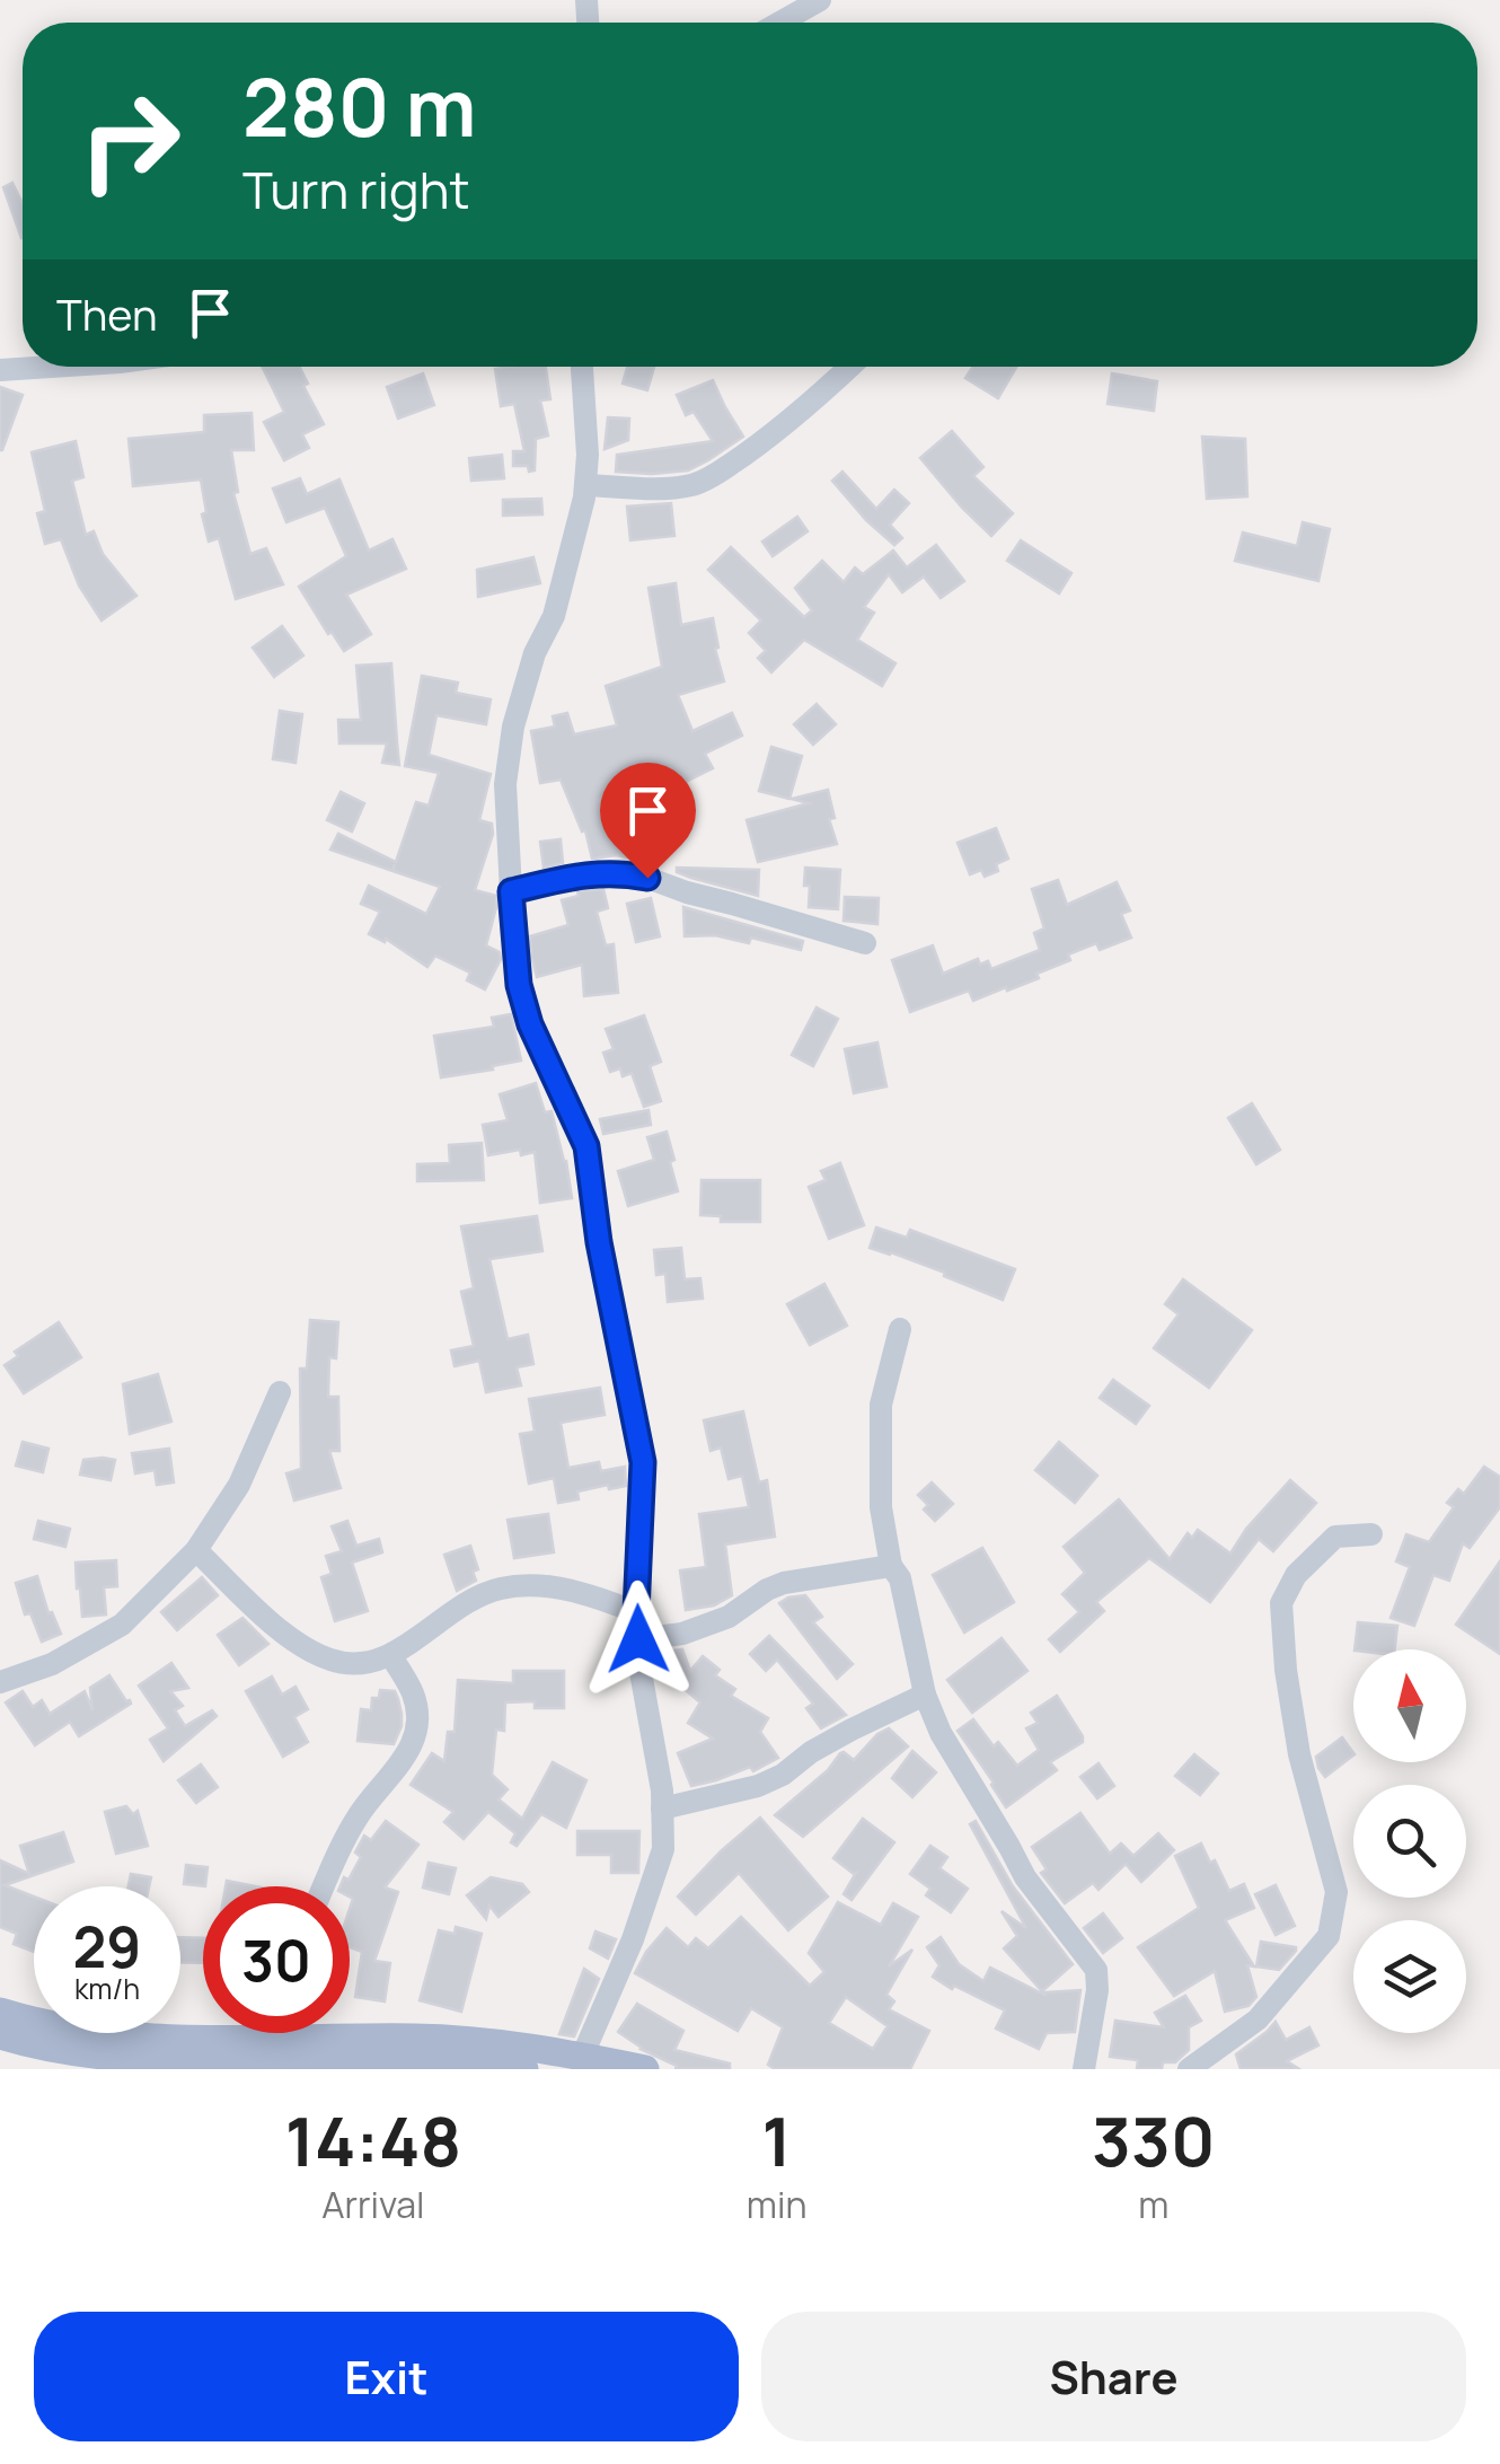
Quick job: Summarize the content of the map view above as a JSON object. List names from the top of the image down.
{
  "north": "top",
  "page": {
    "turn": ["280 m", "Turn right"],
    "then": "Then",
    "speed": "29 km/h",
    "limit": "30",
    "eta": [
      "14:48",
      "Arrival",
      "1",
      "min",
      "330",
      "m"
    ],
    "buttons": ["Exit", "Share"]
  }
}
